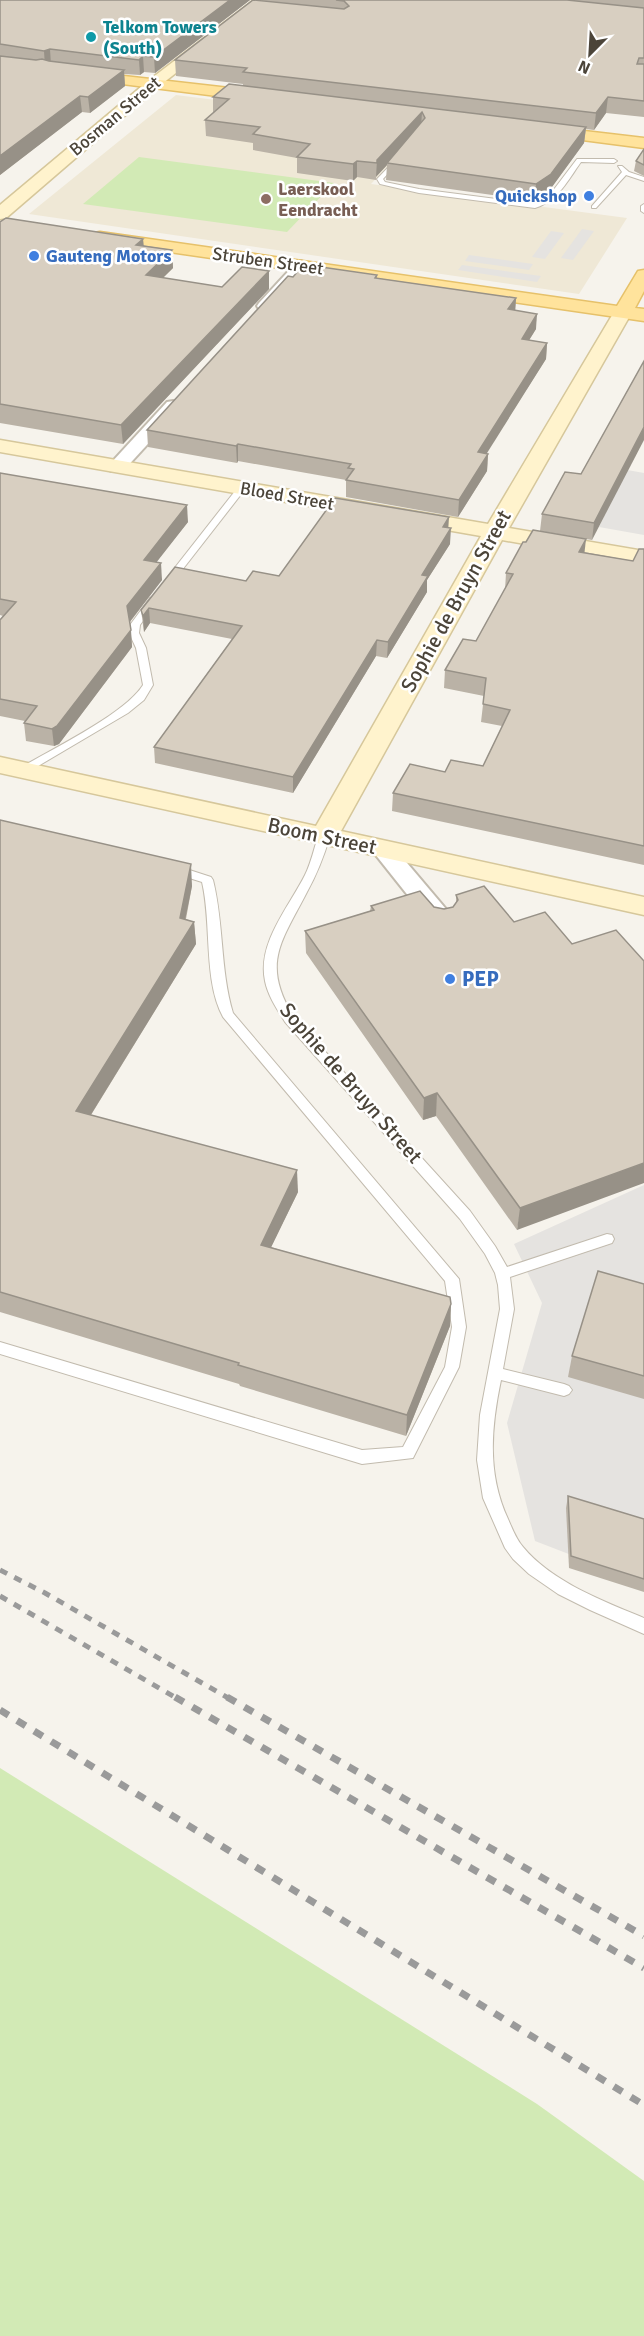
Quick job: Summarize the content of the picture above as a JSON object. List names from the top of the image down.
{
  "streets": {
    "main road": [
      "Bosman Street",
      "Struben Street",
      "Bloed Street",
      "Sophie de Bruyn Street",
      "Boom Street"
    ]
  },
  "crossings": [
    ["Struben Street", "Sophie de Bruyn Street"],
    ["Bloed Street", "Sophie de Bruyn Street"],
    ["Sophie de Bruyn Street", "Boom Street"]
  ],
  "places": [
    "Telkom Towers (South)",
    "Quickshop",
    "Laerskool Eendracht",
    "Gauteng Motors",
    "PEP"
  ],
  "north": "bottom left"
}
